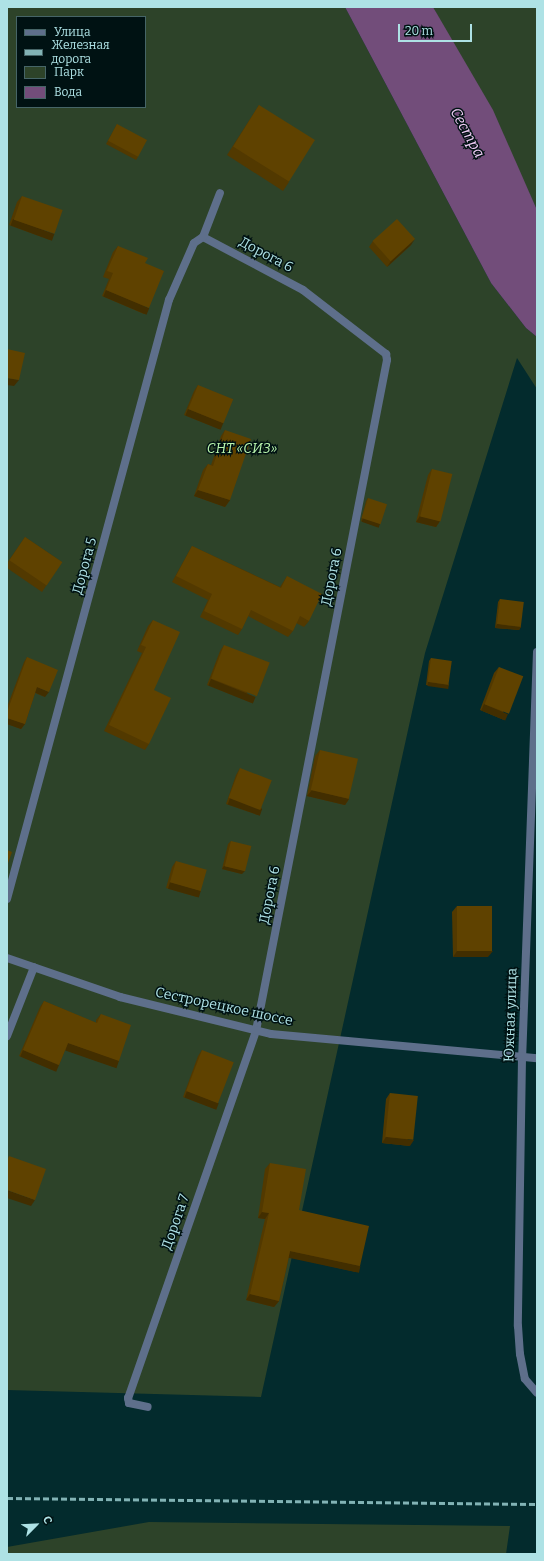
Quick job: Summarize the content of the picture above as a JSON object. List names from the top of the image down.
{
  "streets": {
    "street": [
      "Дорога 6",
      "Дорога 5",
      "Сестрорецкое шоссе",
      "Южная улица",
      "Дорога 7"
    ]
  },
  "crossings": [
    ["Дорога 6", "Дорога 5"],
    ["Дорога 6", "Сестрорецкое шоссе"],
    ["Дорога 6", "Дорога 7"],
    ["Сестрорецкое шоссе", "Южная улица"],
    ["Сестрорецкое шоссе", "Дорога 7"]
  ],
  "water": ["Сестра"],
  "parks": ["СНТ «СИЗ»"],
  "legend": [
    "Улица",
    "Железная дорога",
    "Парк",
    "Вода"
  ],
  "scale_bar": "20 m",
  "north": "top right"
}
